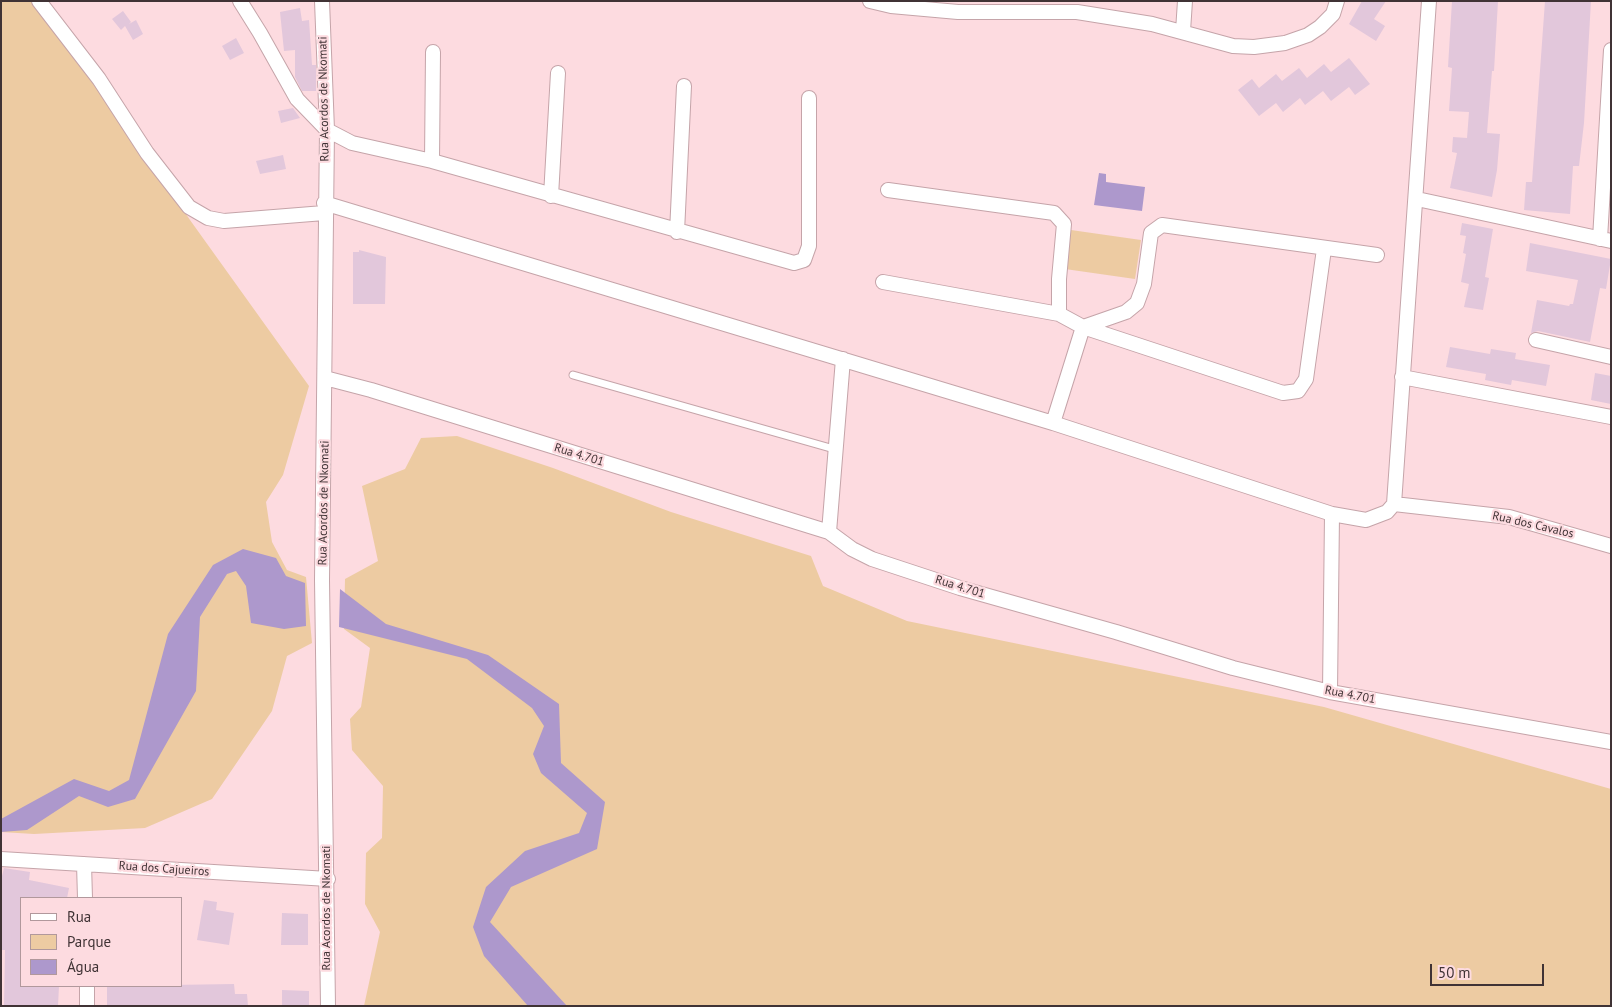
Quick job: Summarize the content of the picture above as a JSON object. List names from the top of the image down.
{
  "streets": {
    "street": [
      "Rua Acordos de Nkomati",
      "Rua 4.701",
      "Rua dos Cavalos",
      "Rua dos Cajueiros"
    ]
  },
  "crossings": [
    ["Rua Acordos de Nkomati", "Rua 4.701"],
    ["Rua Acordos de Nkomati", "Rua dos Cajueiros"]
  ],
  "legend": ["Rua", "Parque", "Água"],
  "scale_bar": "50 m"
}
